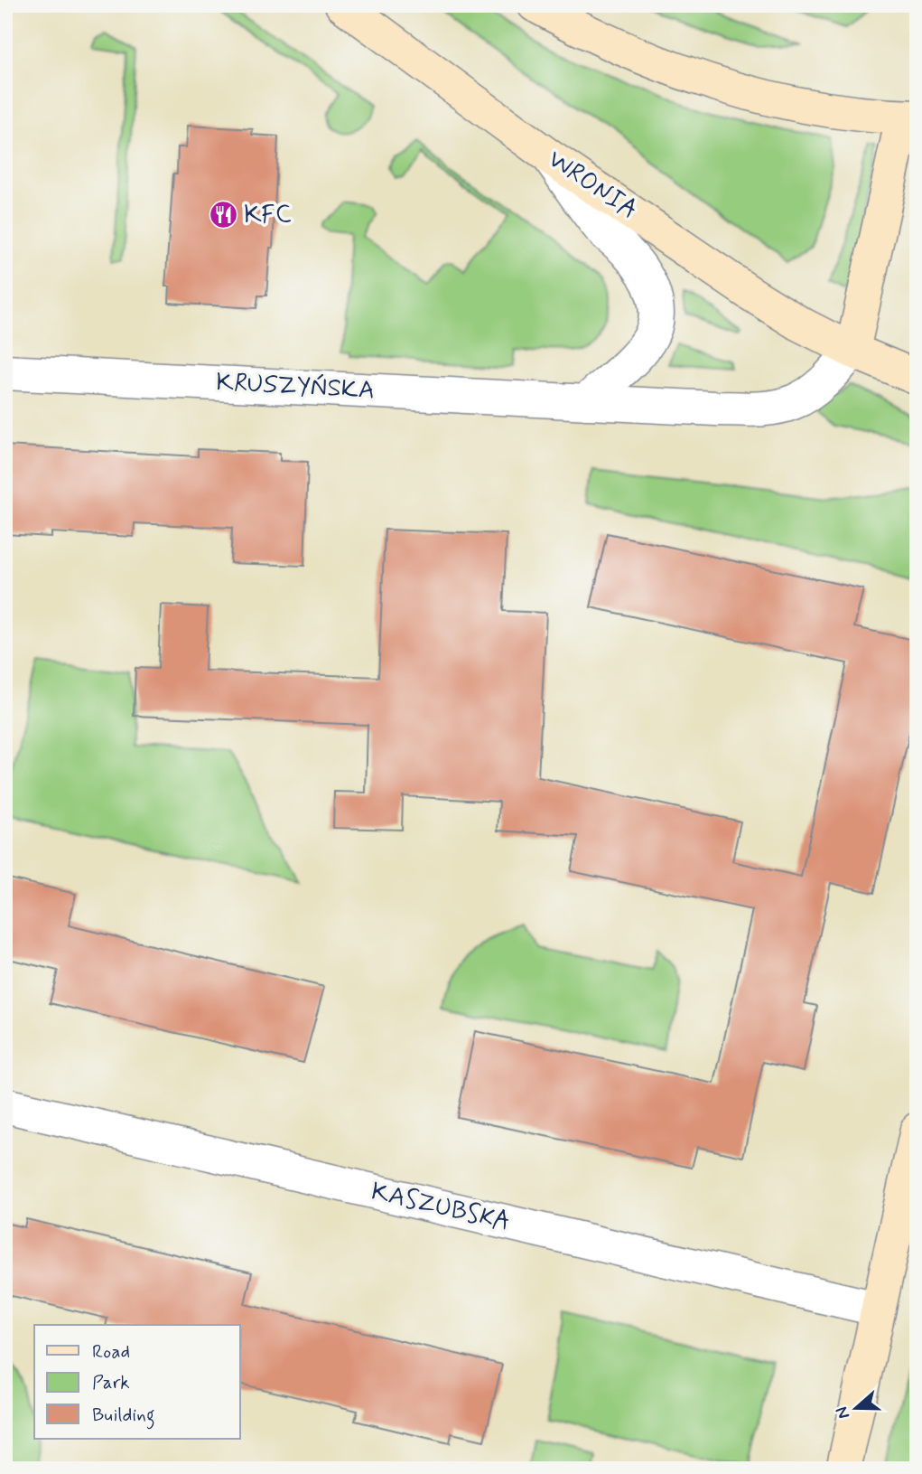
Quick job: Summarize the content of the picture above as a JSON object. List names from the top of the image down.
{
  "streets": {
    "main road": ["WRONIA"],
    "street": ["KRUSZYŃSKA", "KASZUBSKA"]
  },
  "crossings": [
    ["WRONIA", "KRUSZYŃSKA"]
  ],
  "places": {
    "restaurant": ["KFC"]
  },
  "legend": ["Road", "Park", "Building"],
  "north": "left"
}
